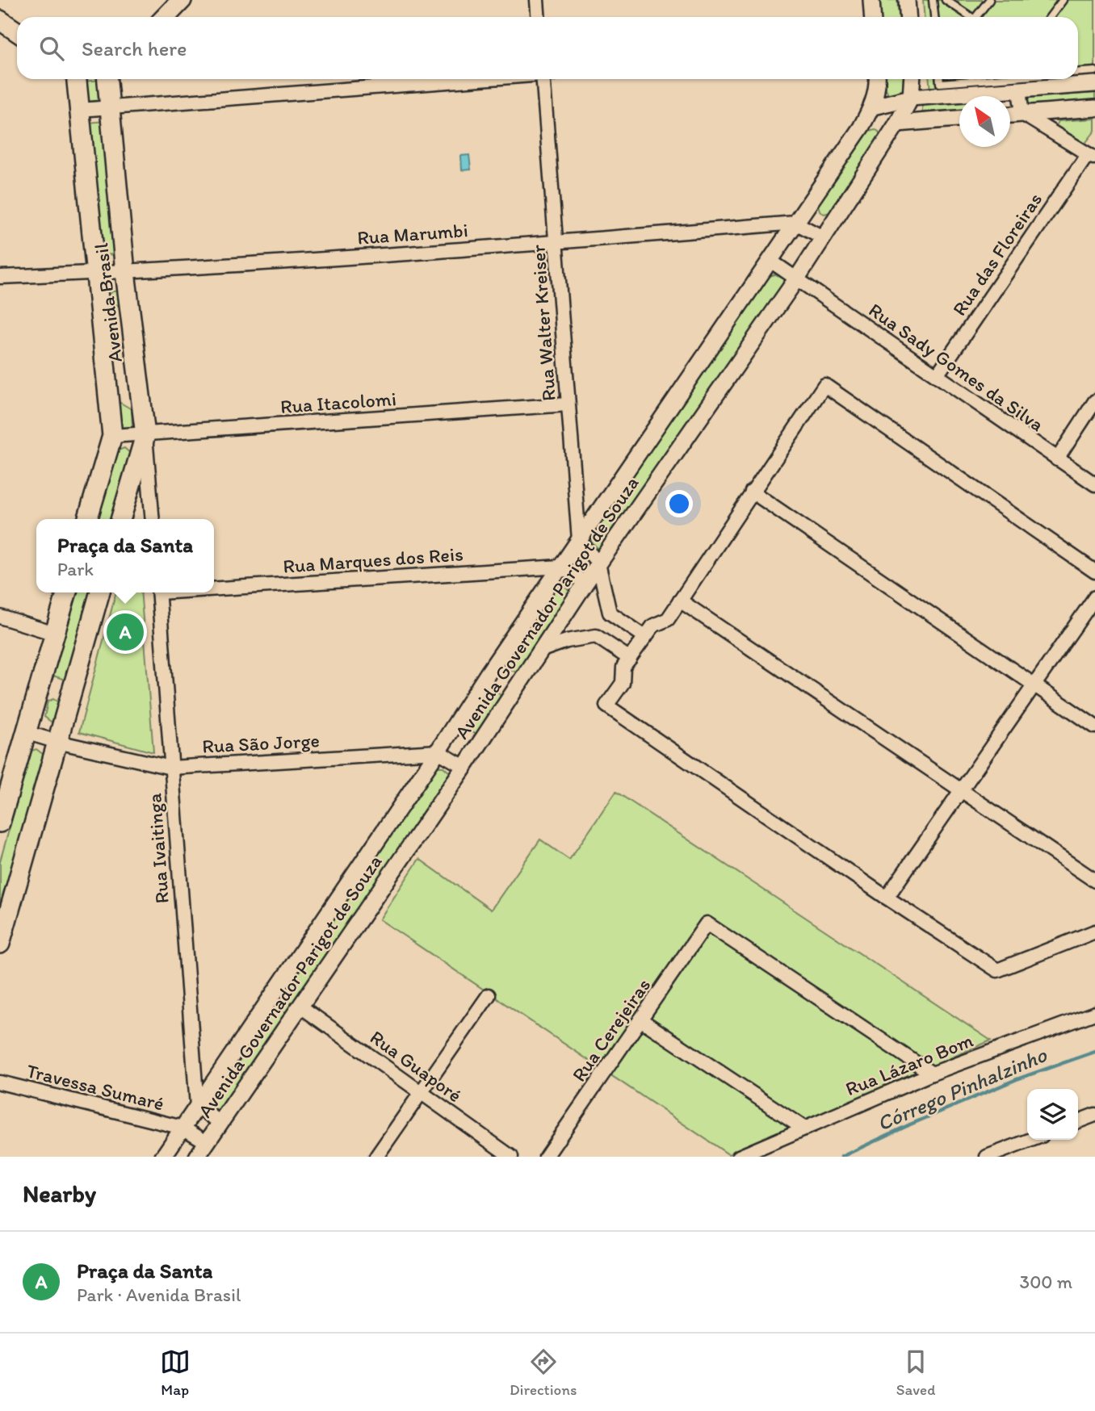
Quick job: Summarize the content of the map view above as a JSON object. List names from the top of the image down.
{
  "streets": {
    "main road": ["Avenida Brasil"],
    "street": [
      "Rua Marumbi",
      "Rua das Floreiras",
      "Rua Walter Kreiser",
      "Rua Sady Gomes da Silva",
      "Rua Itacolomi",
      "Rua Marques dos Reis",
      "Avenida Governador Parigot de Souza",
      "Rua São Jorge",
      "Rua Ivaitinga",
      "Rua Cerejeiras",
      "Rua Lázaro Bom",
      "Rua Guaporé",
      "Travessa Sumaré"
    ]
  },
  "crossings": [
    ["Rua Marumbi", "Avenida Brasil"],
    ["Rua Marumbi", "Rua Walter Kreiser"],
    ["Rua Marumbi", "Avenida Governador Parigot de Souza"],
    ["Rua das Floreiras", "Rua Sady Gomes da Silva"],
    ["Avenida Brasil", "Rua Itacolomi"],
    ["Rua Walter Kreiser", "Rua Itacolomi"],
    ["Rua Walter Kreiser", "Avenida Governador Parigot de Souza"],
    ["Rua Sady Gomes da Silva", "Avenida Governador Parigot de Souza"],
    ["Rua Marques dos Reis", "Avenida Governador Parigot de Souza"],
    ["Avenida Governador Parigot de Souza", "Rua São Jorge"],
    ["Avenida Governador Parigot de Souza", "Rua Ivaitinga"],
    ["Avenida Governador Parigot de Souza", "Rua Guaporé"],
    ["Avenida Governador Parigot de Souza", "Travessa Sumaré"],
    ["Rua São Jorge", "Rua Ivaitinga"],
    ["Rua Cerejeiras", "Rua Lázaro Bom"]
  ],
  "water": ["Córrego Pinhalzinho"],
  "north": "top left",
  "page": {
    "search": "Search here",
    "popup": ["Praça da Santa", "Park"],
    "pins": "A",
    "heading": "Nearby",
    "list": [
      {
        "mark": "A",
        "name": "Praça da Santa",
        "note": "Park · Avenida Brasil",
        "value": "300 m"
      }
    ],
    "nav": ["Map", "Directions", "Saved"]
  }
}
